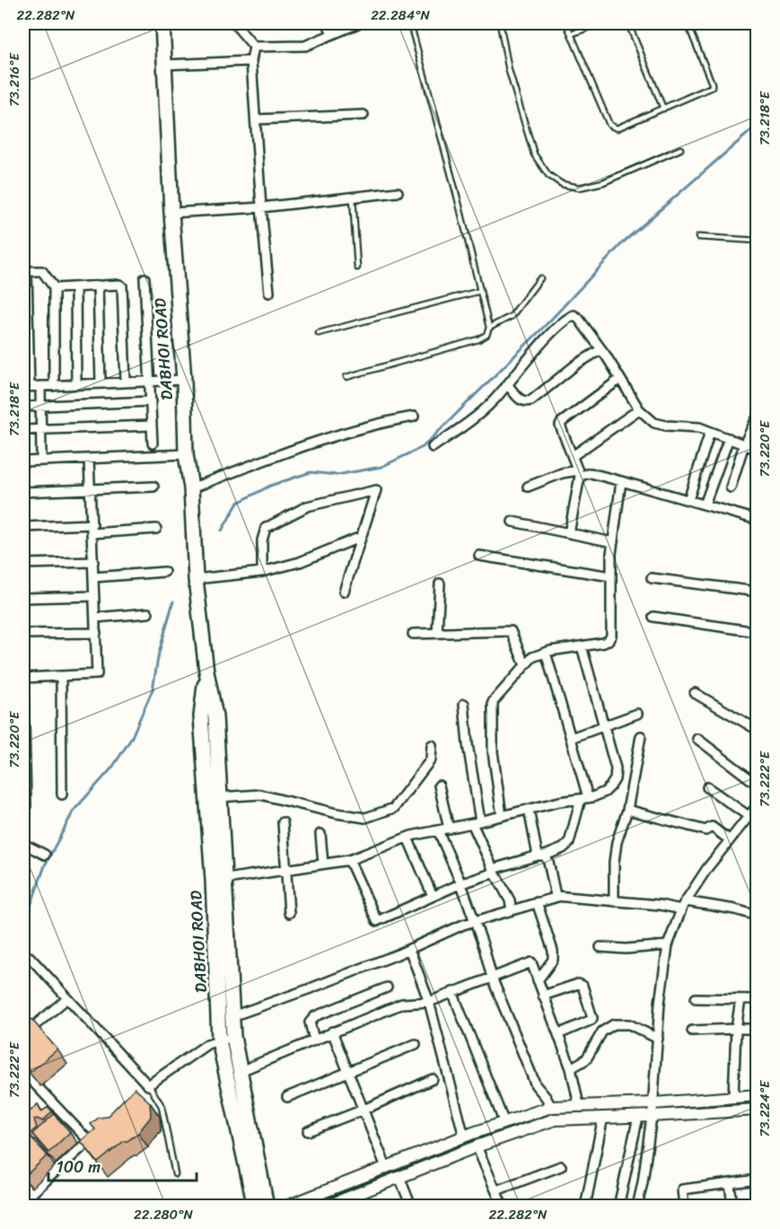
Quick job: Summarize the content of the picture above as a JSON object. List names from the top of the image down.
{
  "streets": {
    "main road": ["DABHOI ROAD"]
  },
  "scale_bar": "100 m",
  "coordinates": [
    "22.282°N",
    "22.284°N",
    "73.216°E",
    "73.218°E",
    "73.220°E",
    "73.222°E",
    "73.224°E",
    "22.280°N"
  ]
}
